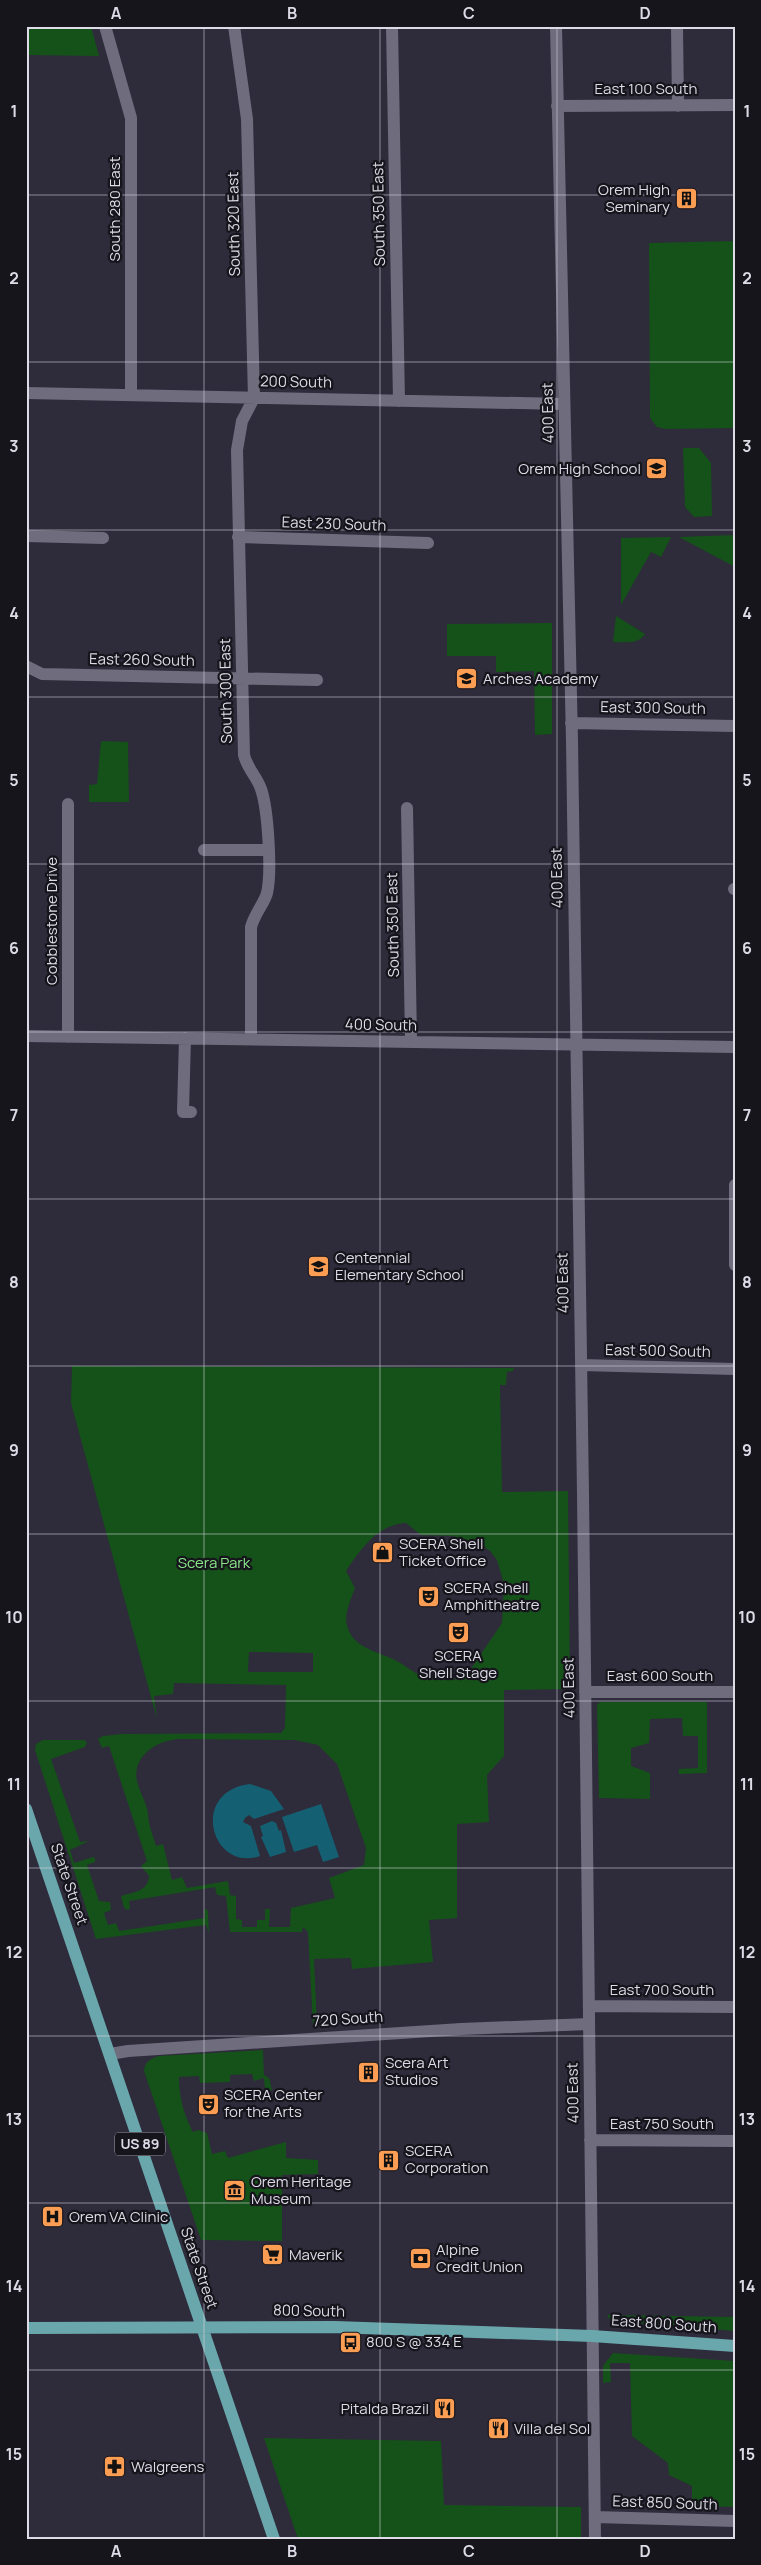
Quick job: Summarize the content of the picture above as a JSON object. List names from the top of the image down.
{
  "streets": {
    "main road": [
      "State Street",
      "US 89",
      "800 South",
      "East 800 South"
    ],
    "street": [
      "East 100 South",
      "South 280 East",
      "South 350 East",
      "South 320 East",
      "200 South",
      "400 East",
      "East 230 South",
      "East 260 South",
      "South 300 East",
      "East 300 South",
      "Cobblestone Drive",
      "400 South",
      "East 500 South",
      "East 600 South",
      "East 700 South",
      "720 South",
      "East 750 South",
      "East 850 South"
    ]
  },
  "crossings": [
    ["East 100 South", "400 East"],
    ["South 280 East", "200 South"],
    ["South 350 East", "200 South"],
    ["South 350 East", "400 South"],
    ["South 320 East", "200 South"],
    ["South 320 East", "South 300 East"],
    ["200 South", "400 East"],
    ["200 South", "South 300 East"],
    ["400 East", "East 300 South"],
    ["400 East", "400 South"],
    ["400 East", "East 500 South"],
    ["400 East", "East 600 South"],
    ["400 East", "East 700 South"],
    ["400 East", "720 South"],
    ["400 East", "East 750 South"],
    ["400 East", "800 South"],
    ["400 East", "East 800 South"],
    ["400 East", "East 850 South"],
    ["East 230 South", "South 300 East"],
    ["East 260 South", "South 300 East"],
    ["South 300 East", "400 South"],
    ["Cobblestone Drive", "400 South"],
    ["State Street", "720 South"],
    ["State Street", "800 South"],
    ["800 South", "East 800 South"]
  ],
  "parks": ["Scera Park"],
  "places": {
    "building": ["Orem High Seminary", "Scera Art Studios", "SCERA Corporation"],
    "school or university": ["Orem High School", "Arches Academy", "Centennial Elementary School"],
    "shop": ["SCERA Shell Ticket Office"],
    "theatre": ["SCERA Shell Amphitheatre", "SCERA Shell Stage", "SCERA Center for the Arts"],
    "museum": ["Orem Heritage Museum"],
    "hospital": ["Orem VA Clinic"],
    "supermarket": ["Maverik"],
    "bank": ["Alpine Credit Union"],
    "bus stop": ["800 S @ 334 E"],
    "restaurant": ["Pitalda Brazil", "Villa del Sol"],
    "pharmacy": ["Walgreens"]
  },
  "grid": {
    "columns": [
      "A",
      "B",
      "C",
      "D"
    ],
    "rows": [
      "1",
      "2",
      "3",
      "4",
      "5",
      "6",
      "7",
      "8",
      "9",
      "10",
      "11",
      "12",
      "13",
      "14",
      "15"
    ]
  }
}
